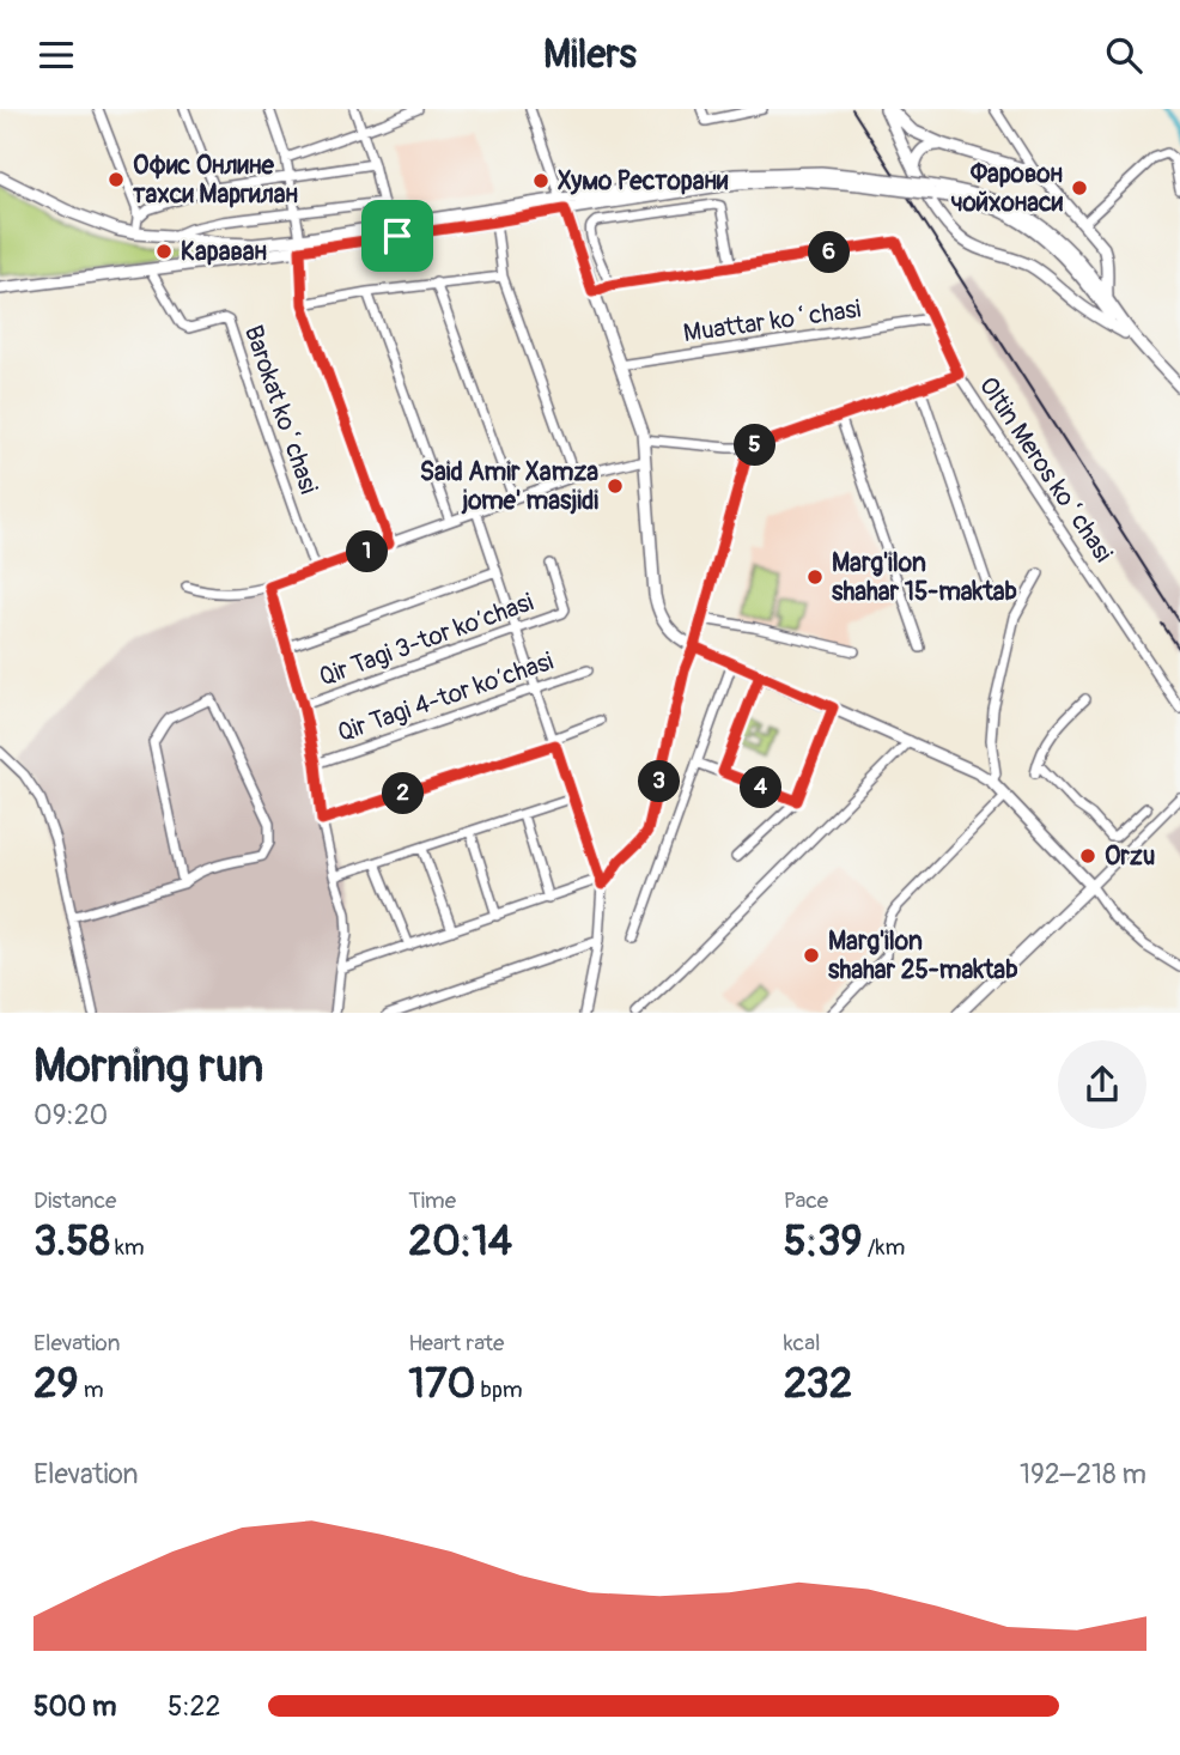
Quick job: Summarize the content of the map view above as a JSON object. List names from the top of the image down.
{
  "streets": {
    "street": [
      "Muattar koʻchasi",
      "Barokat koʻchasi",
      "Oltin Meros koʻchasi",
      "Qir Tagi 3-tor koʼchasi",
      "Qir Tagi 4-tor koʼchasi"
    ]
  },
  "crossings": [
    ["Muattar koʻchasi", "Oltin Meros koʻchasi"]
  ],
  "places": [
    "Офис Онлине тахси Маргилан",
    "Хумо Ресторани",
    "Фаровон чойхонаси",
    "Караван",
    "Said Amir Xamza jome' masjidi",
    "Marg'ilon shahar 15-maktab",
    "Orzu",
    "Marg'ilon shahar 25-maktab"
  ],
  "page": {
    "header": "Milers",
    "pins": [
      "6",
      "5",
      "1",
      "3",
      "4",
      "2"
    ],
    "heading": ["Morning run", "09:20"],
    "stats": [
      ["Distance", "3.58 km"],
      ["Time", "20:14"],
      ["Pace", "5:39 /km"],
      ["Elevation", "29 m"],
      ["Heart rate", "170 bpm"],
      ["kcal", "232"]
    ],
    "chart": ["Elevation", "192–218 m"],
    "list": [
      {
        "name": "500 m",
        "note": "5:22"
      }
    ]
  }
}
